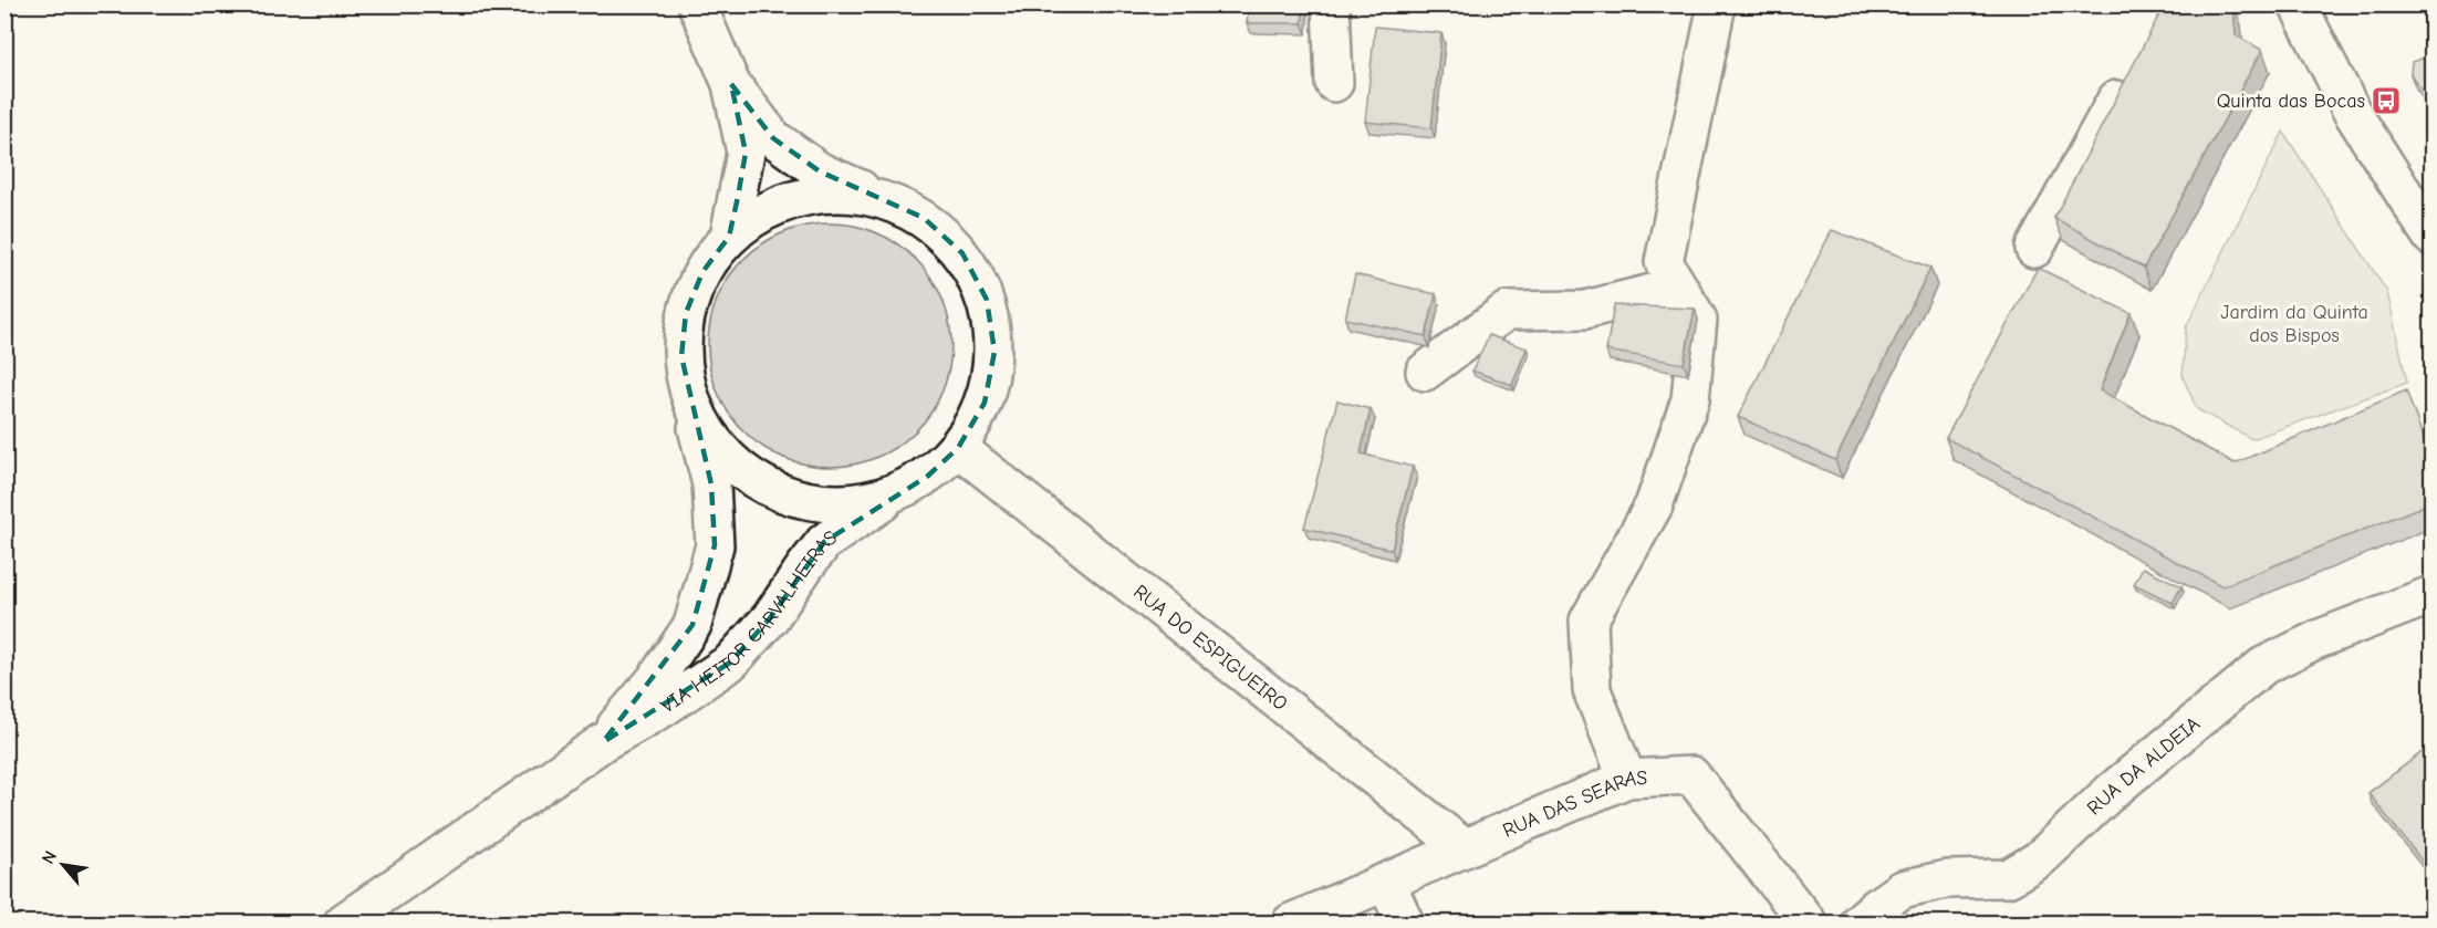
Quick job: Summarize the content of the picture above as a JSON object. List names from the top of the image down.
{
  "streets": {
    "street": [
      "VIA HEITOR CARVALHEIRAS",
      "RUA DO ESPIGUEIRO",
      "RUA DA ALDEIA",
      "RUA DAS SEARAS"
    ]
  },
  "crossings": [
    ["VIA HEITOR CARVALHEIRAS", "RUA DO ESPIGUEIRO"],
    ["RUA DO ESPIGUEIRO", "RUA DAS SEARAS"]
  ],
  "parks": ["Jardim da Quinta dos Bispos"],
  "places": {
    "bus stop": ["Quinta das Bocas"]
  },
  "north": "top left"
}
